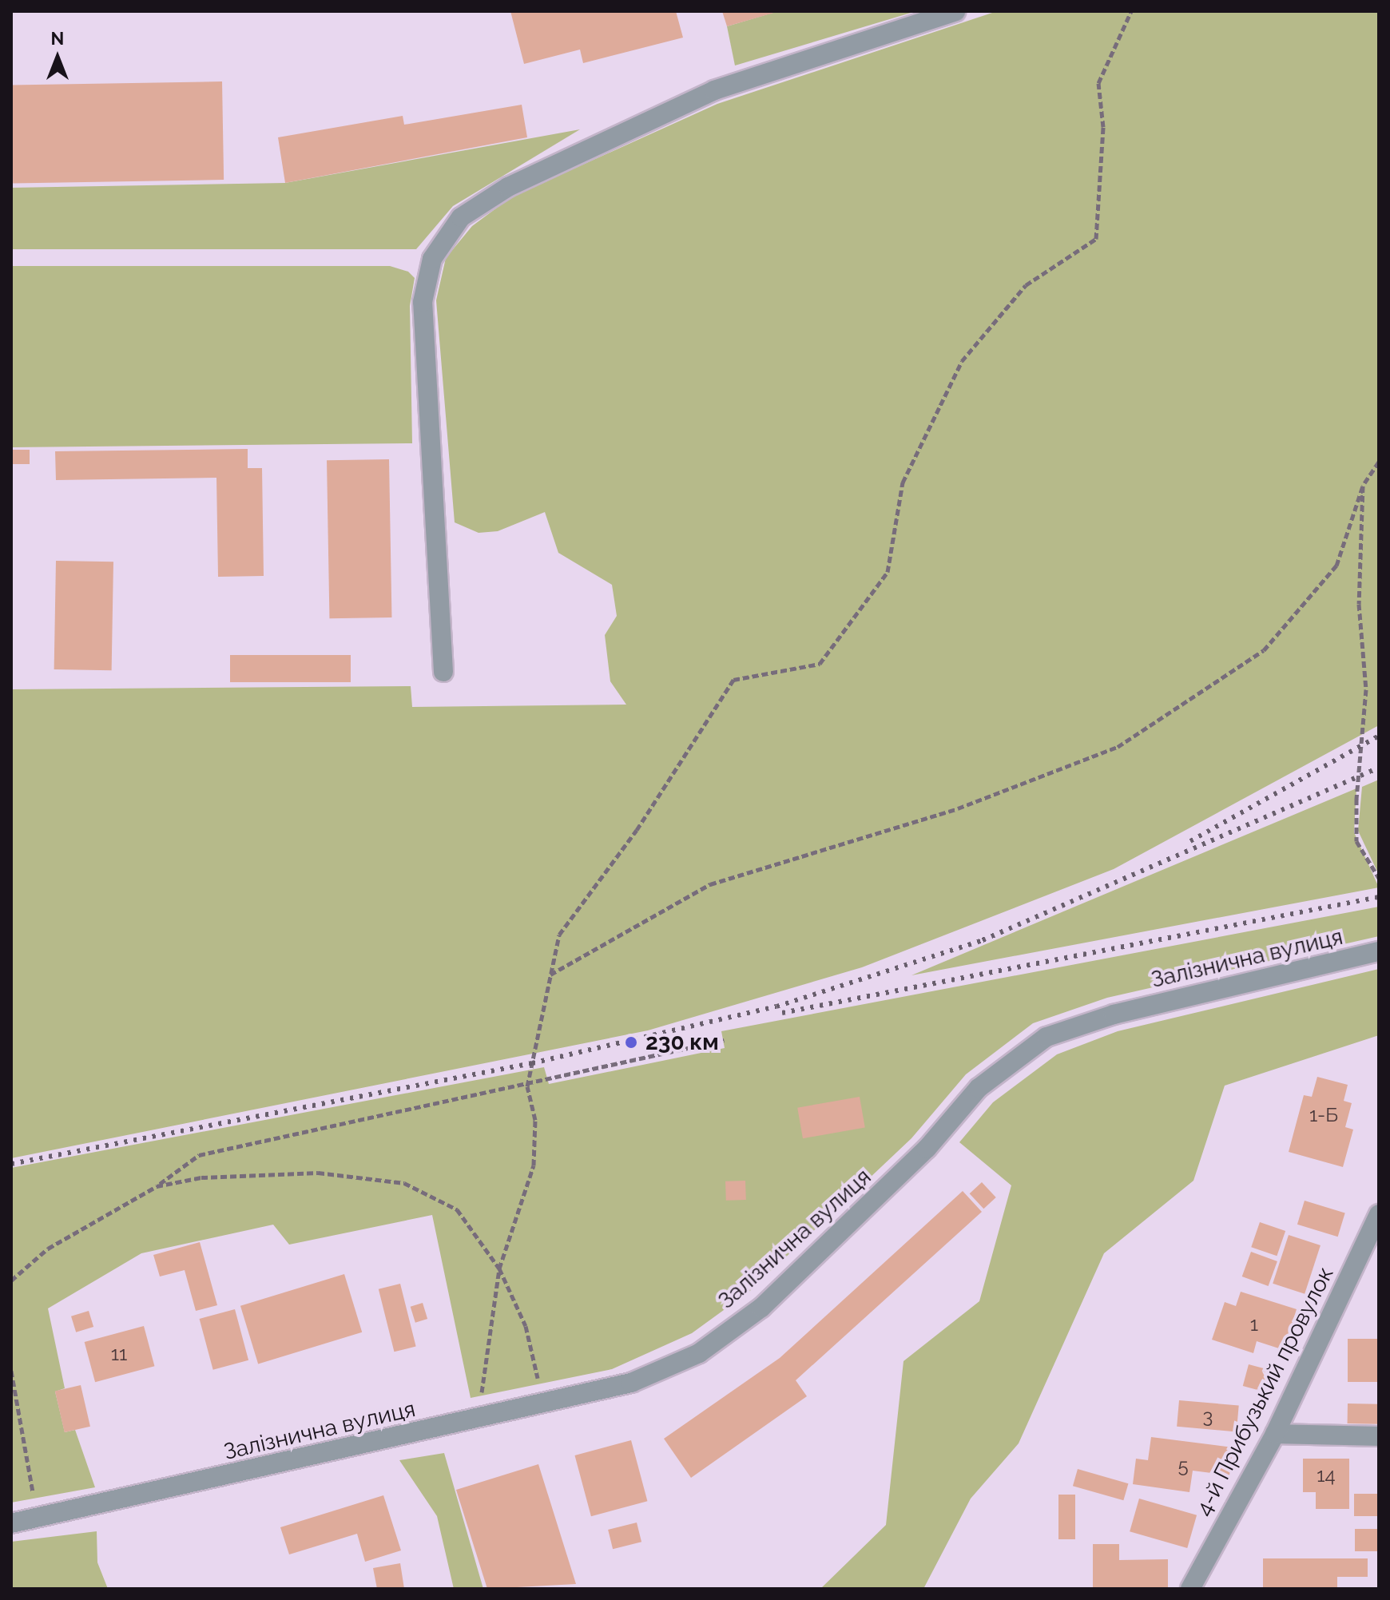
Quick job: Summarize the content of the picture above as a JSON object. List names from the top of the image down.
{
  "streets": {
    "street": ["Залізнична вулиця", "4-й Прибузький провулок"]
  },
  "places": ["230 км"],
  "house_numbers": [
    "1-Б",
    "1",
    "11",
    "3",
    "5",
    "14"
  ],
  "north": "top"
}
